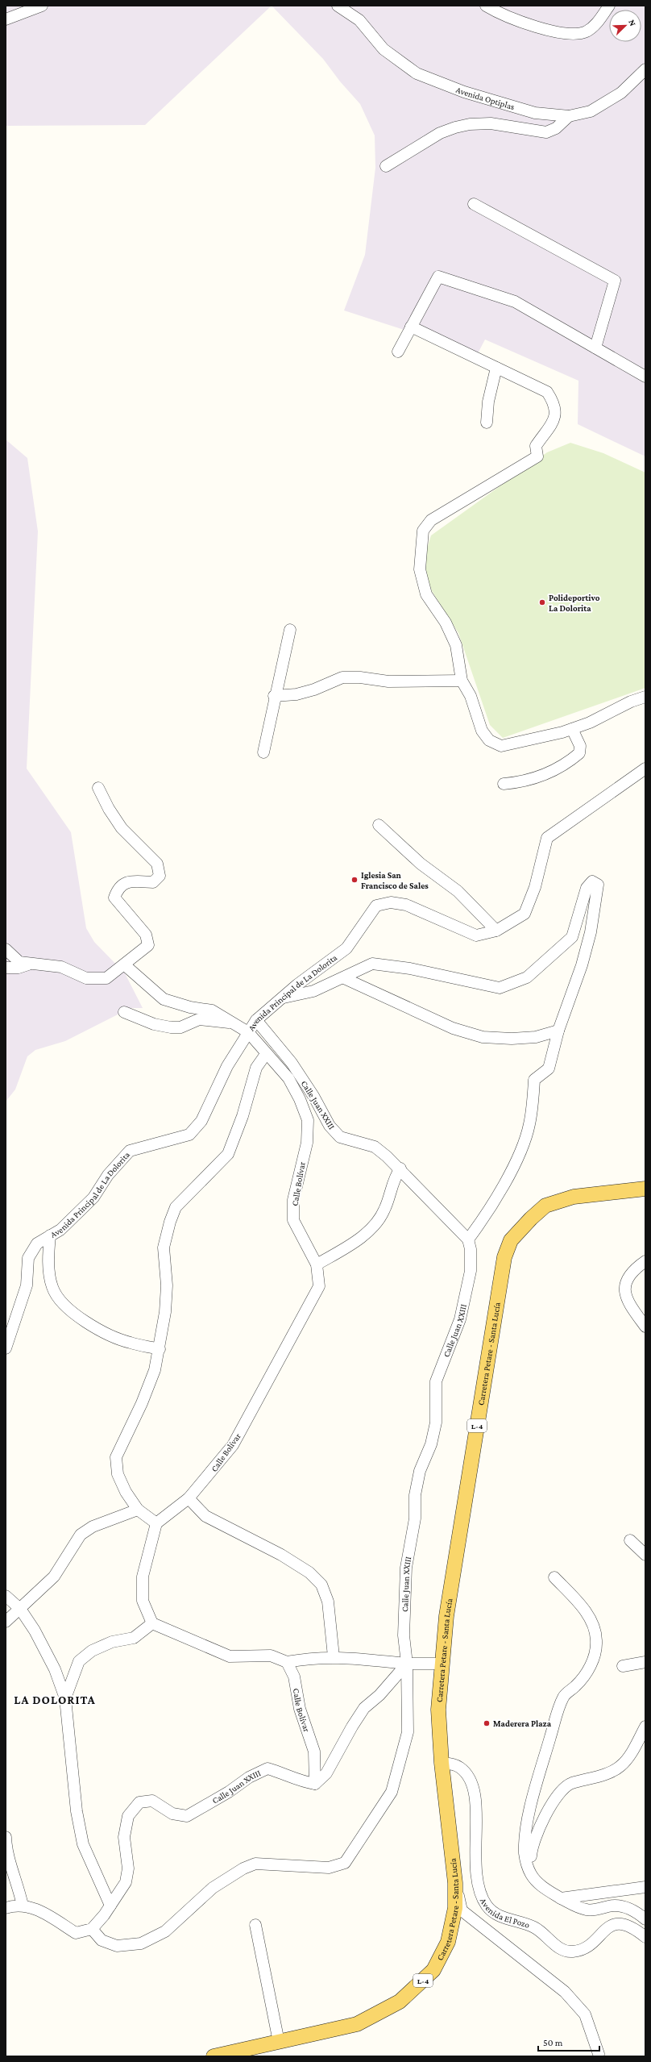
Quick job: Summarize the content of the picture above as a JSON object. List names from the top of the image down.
{
  "streets": {
    "main road": ["Carretera Petare - Santa Lucía", "L-4"],
    "street": [
      "Avenida Optiplas",
      "Avenida Principal de La Dolorita",
      "Calle Juan XXIII",
      "Calle Bolívar",
      "Avenida El Pozo"
    ]
  },
  "crossings": [
    ["Avenida Principal de La Dolorita", "Calle Juan XXIII"],
    ["Avenida Principal de La Dolorita", "Calle Bolívar"],
    ["Calle Juan XXIII", "Calle Bolívar"],
    ["Carretera Petare - Santa Lucía", "Avenida El Pozo"]
  ],
  "districts": ["LA DOLORITA"],
  "places": ["Polideportivo La Dolorita", "Iglesia San Francisco de Sales", "Maderera Plaza"],
  "scale_bar": "50 m",
  "north": "top right"
}
